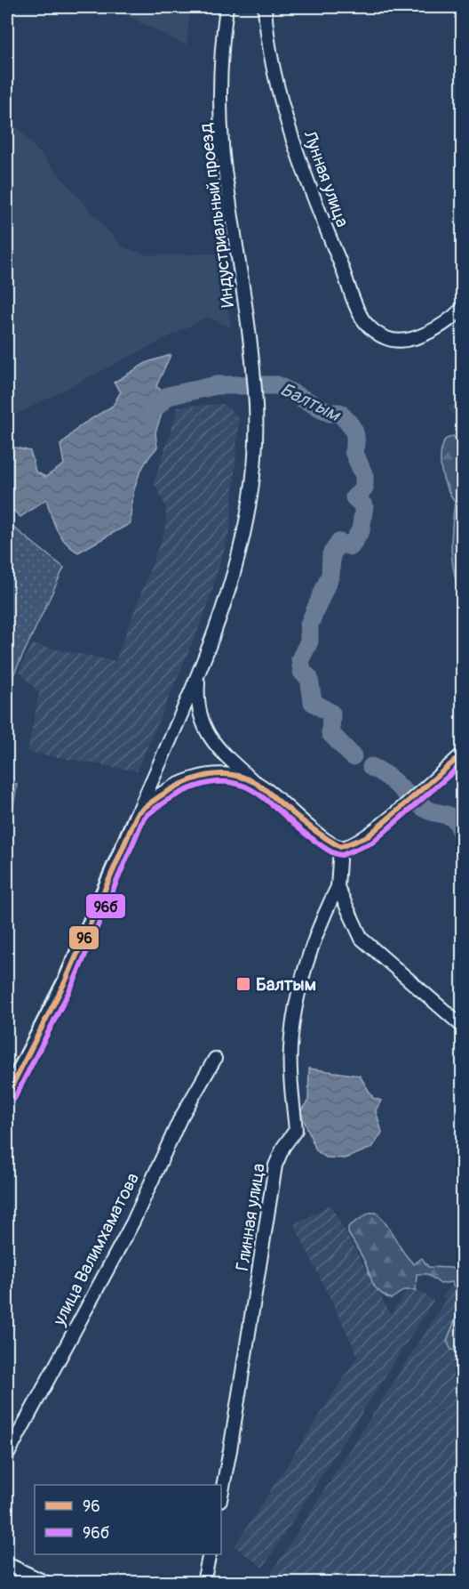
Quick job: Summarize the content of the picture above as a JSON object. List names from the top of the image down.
{
  "streets": {
    "street": [
      "Лунная улица",
      "Индустриальный проезд",
      "Глинная улица",
      "улица Валимхаматова"
    ]
  },
  "water": ["Балтым"],
  "places": {
    "transit": ["Балтым"]
  },
  "lines": ["transit line 96", "transit line 96б"],
  "legend": ["96", "96б"]
}
